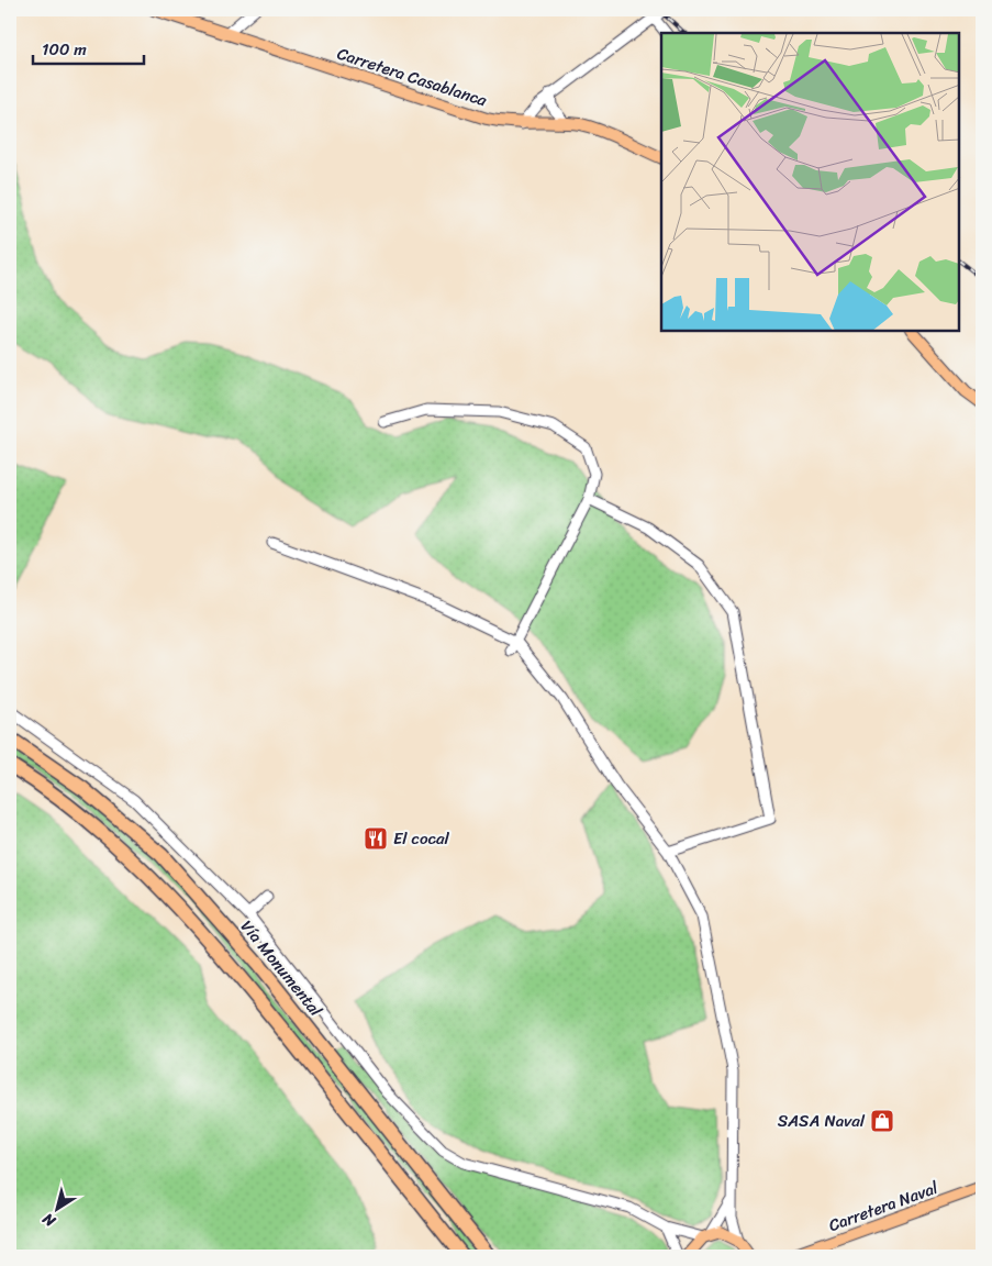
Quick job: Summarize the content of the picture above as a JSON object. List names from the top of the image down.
{
  "streets": {
    "highway": ["Vía Monumental"],
    "main road": ["Carretera Casablanca", "Carretera Naval"]
  },
  "places": {
    "restaurant": ["El cocal"],
    "shop": ["SASA Naval"]
  },
  "scale_bar": "100 m",
  "north": "bottom left"
}
